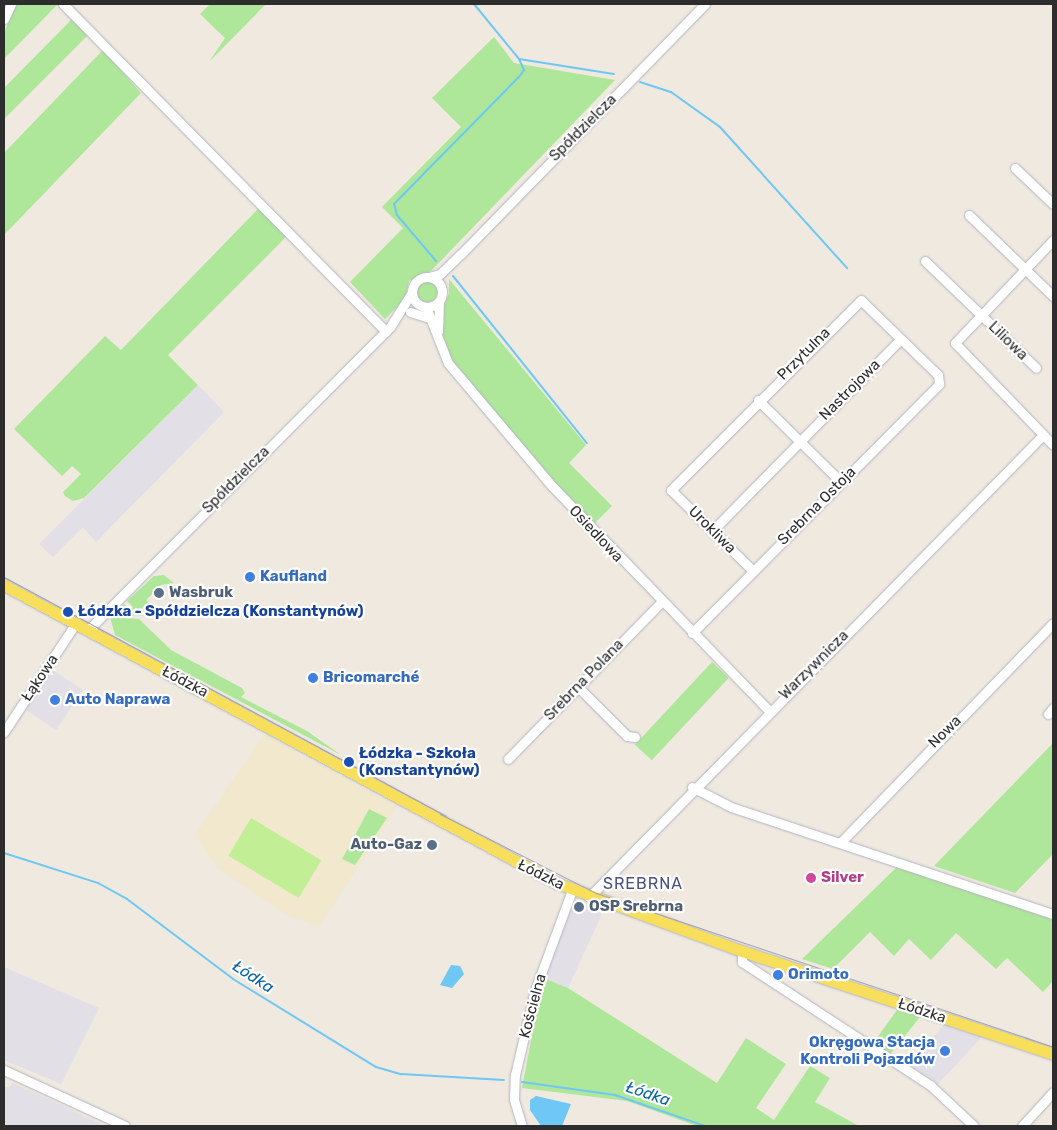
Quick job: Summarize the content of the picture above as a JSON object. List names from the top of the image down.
{
  "streets": {
    "main road": ["Łódzka"],
    "street": [
      "Spółdzielcza",
      "Liliowa",
      "Przytulna",
      "Nastrojowa",
      "Srebrna Ostoja",
      "Urokliwa",
      "Osiedlowa",
      "Warzywnicza",
      "Łąkowa",
      "Srebrna Polana",
      "Nowa",
      "Kościelna"
    ]
  },
  "crossings": [
    ["Spółdzielcza", "Łódzka"],
    ["Przytulna", "Nastrojowa"],
    ["Przytulna", "Srebrna Ostoja"],
    ["Przytulna", "Urokliwa"],
    ["Nastrojowa", "Urokliwa"],
    ["Srebrna Ostoja", "Urokliwa"],
    ["Srebrna Ostoja", "Osiedlowa"],
    ["Osiedlowa", "Warzywnicza"],
    ["Osiedlowa", "Srebrna Polana"],
    ["Warzywnicza", "Łódzka"],
    ["Łąkowa", "Łódzka"],
    ["Łódzka", "Kościelna"]
  ],
  "districts": ["SREBRNA"],
  "water": ["Łódka"],
  "places": [
    "Kaufland",
    "Wasbruk",
    "Łódzka - Spółdzielcza (Konstantynów)",
    "Bricomarché",
    "Auto Naprawa",
    "Łódzka - Szkoła (Konstantynów)",
    "Auto-Gaz",
    "Silver",
    "OSP Srebrna",
    "Orimoto",
    "Okręgowa Stacja Kontroli Pojazdów"
  ]
}
